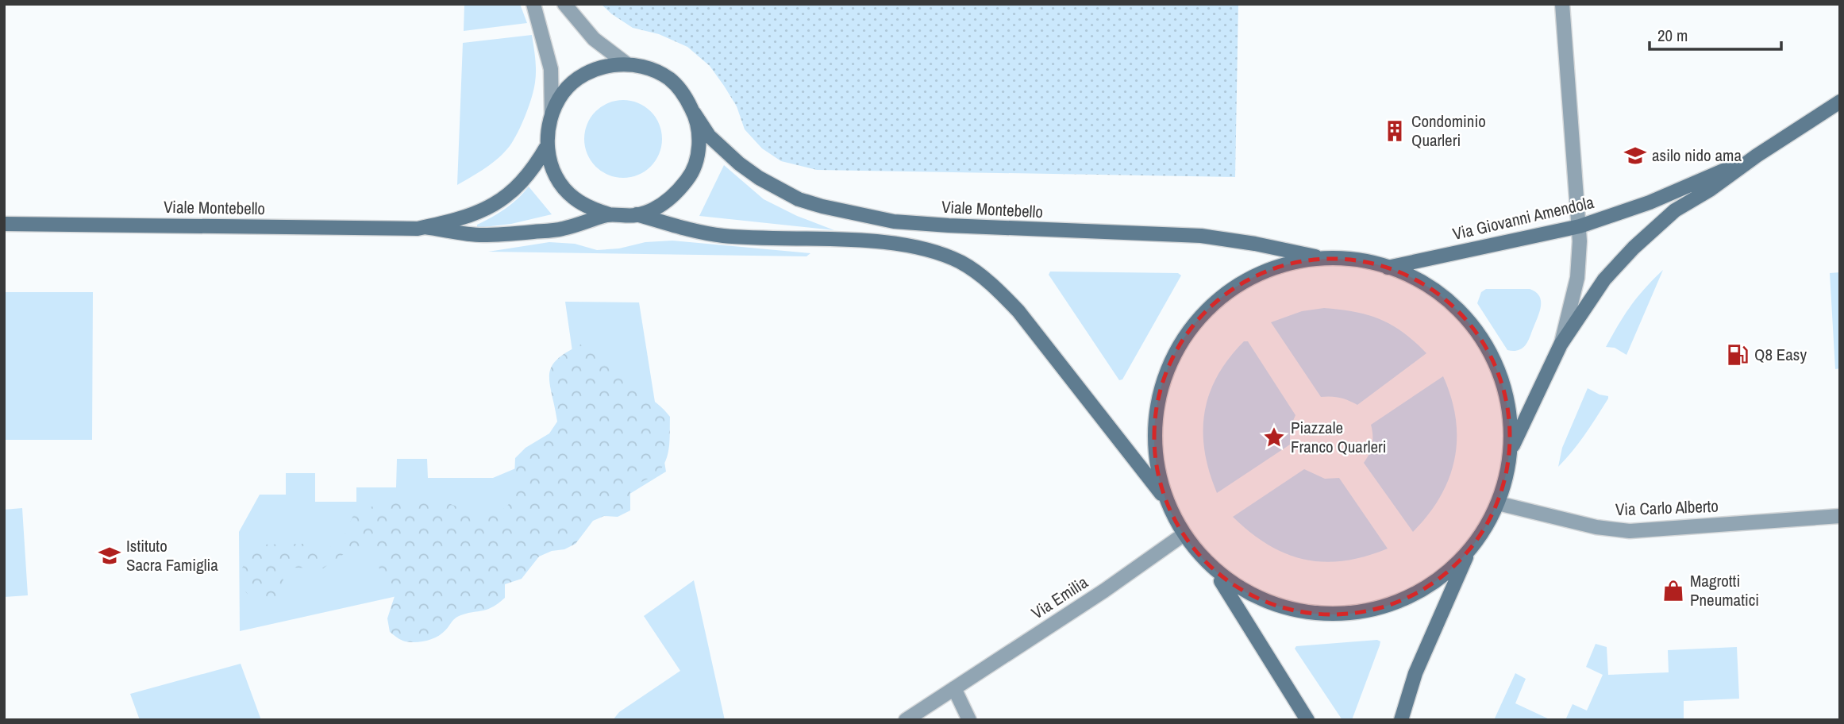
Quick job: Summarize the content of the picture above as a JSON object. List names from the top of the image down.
{
  "streets": {
    "street": [
      "Viale Montebello",
      "Via Giovanni Amendola",
      "Via Carlo Alberto",
      "Via Emilia"
    ]
  },
  "places": {
    "building": ["Condominio Quarleri"],
    "school or university": ["asilo nido ama", "Istituto Sacra Famiglia"],
    "fuel station": ["Q8 Easy"],
    "place": ["Piazzale Franco Quarleri"],
    "shop": ["Magrotti Pneumatici"]
  },
  "scale_bar": "20 m"
}
